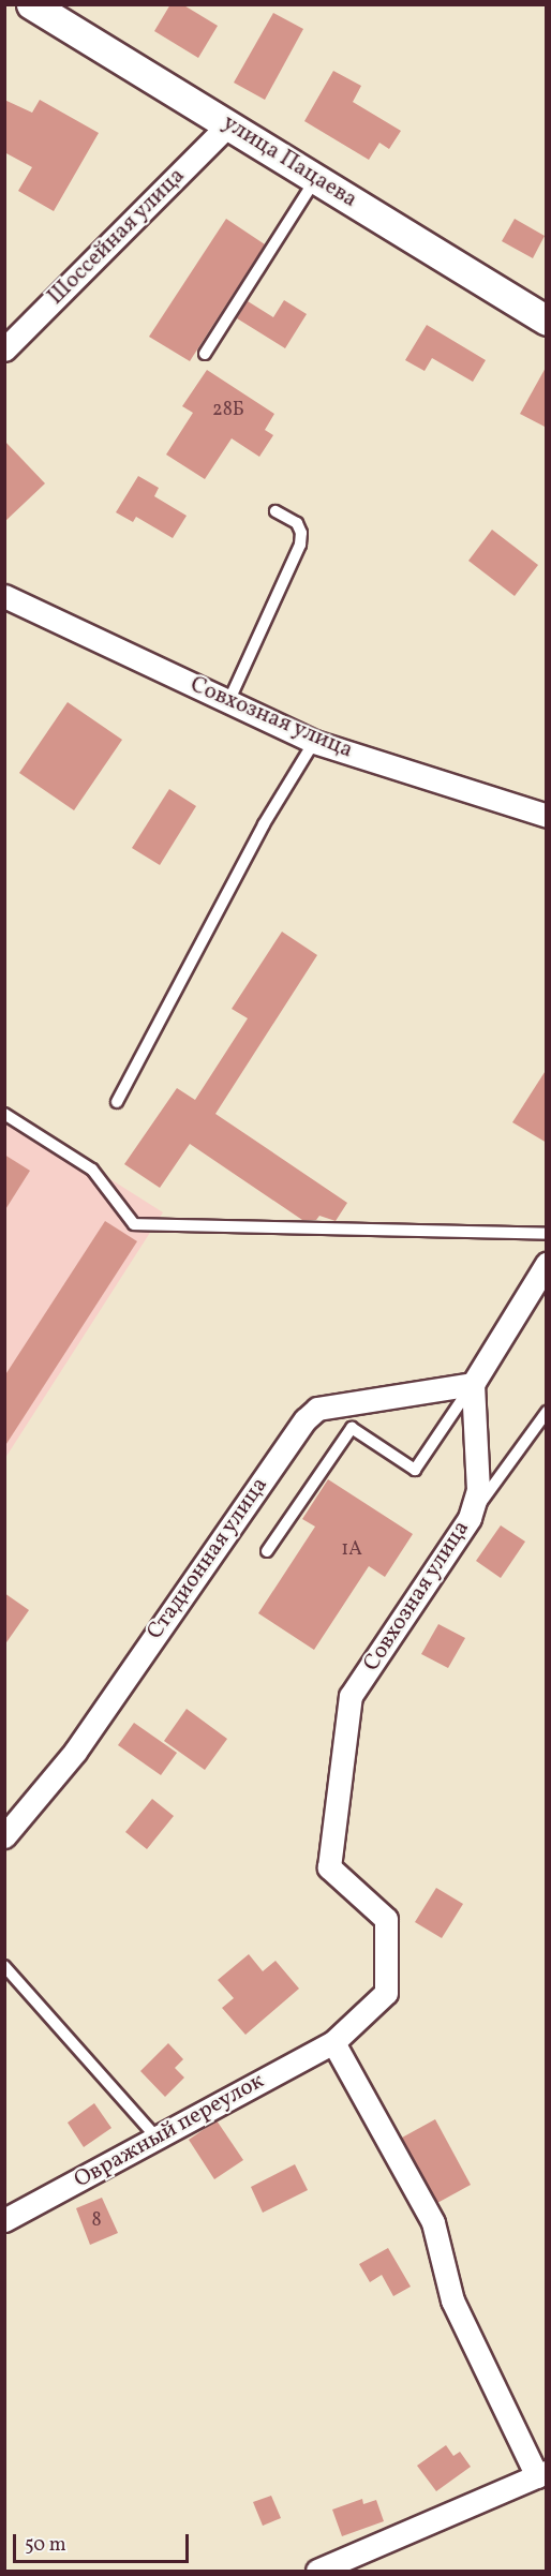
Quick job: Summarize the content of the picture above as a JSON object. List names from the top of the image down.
{
  "streets": {
    "street": [
      "улица Пацаева",
      "Шоссейная улица",
      "Совхозная улица",
      "Стадионная улица",
      "Овражный переулок"
    ]
  },
  "crossings": [
    ["улица Пацаева", "Шоссейная улица"],
    ["Совхозная улица", "Стадионная улица"],
    ["Совхозная улица", "Овражный переулок"]
  ],
  "house_numbers": ["28Б", "1А", "8"],
  "scale_bar": "50 m"
}
